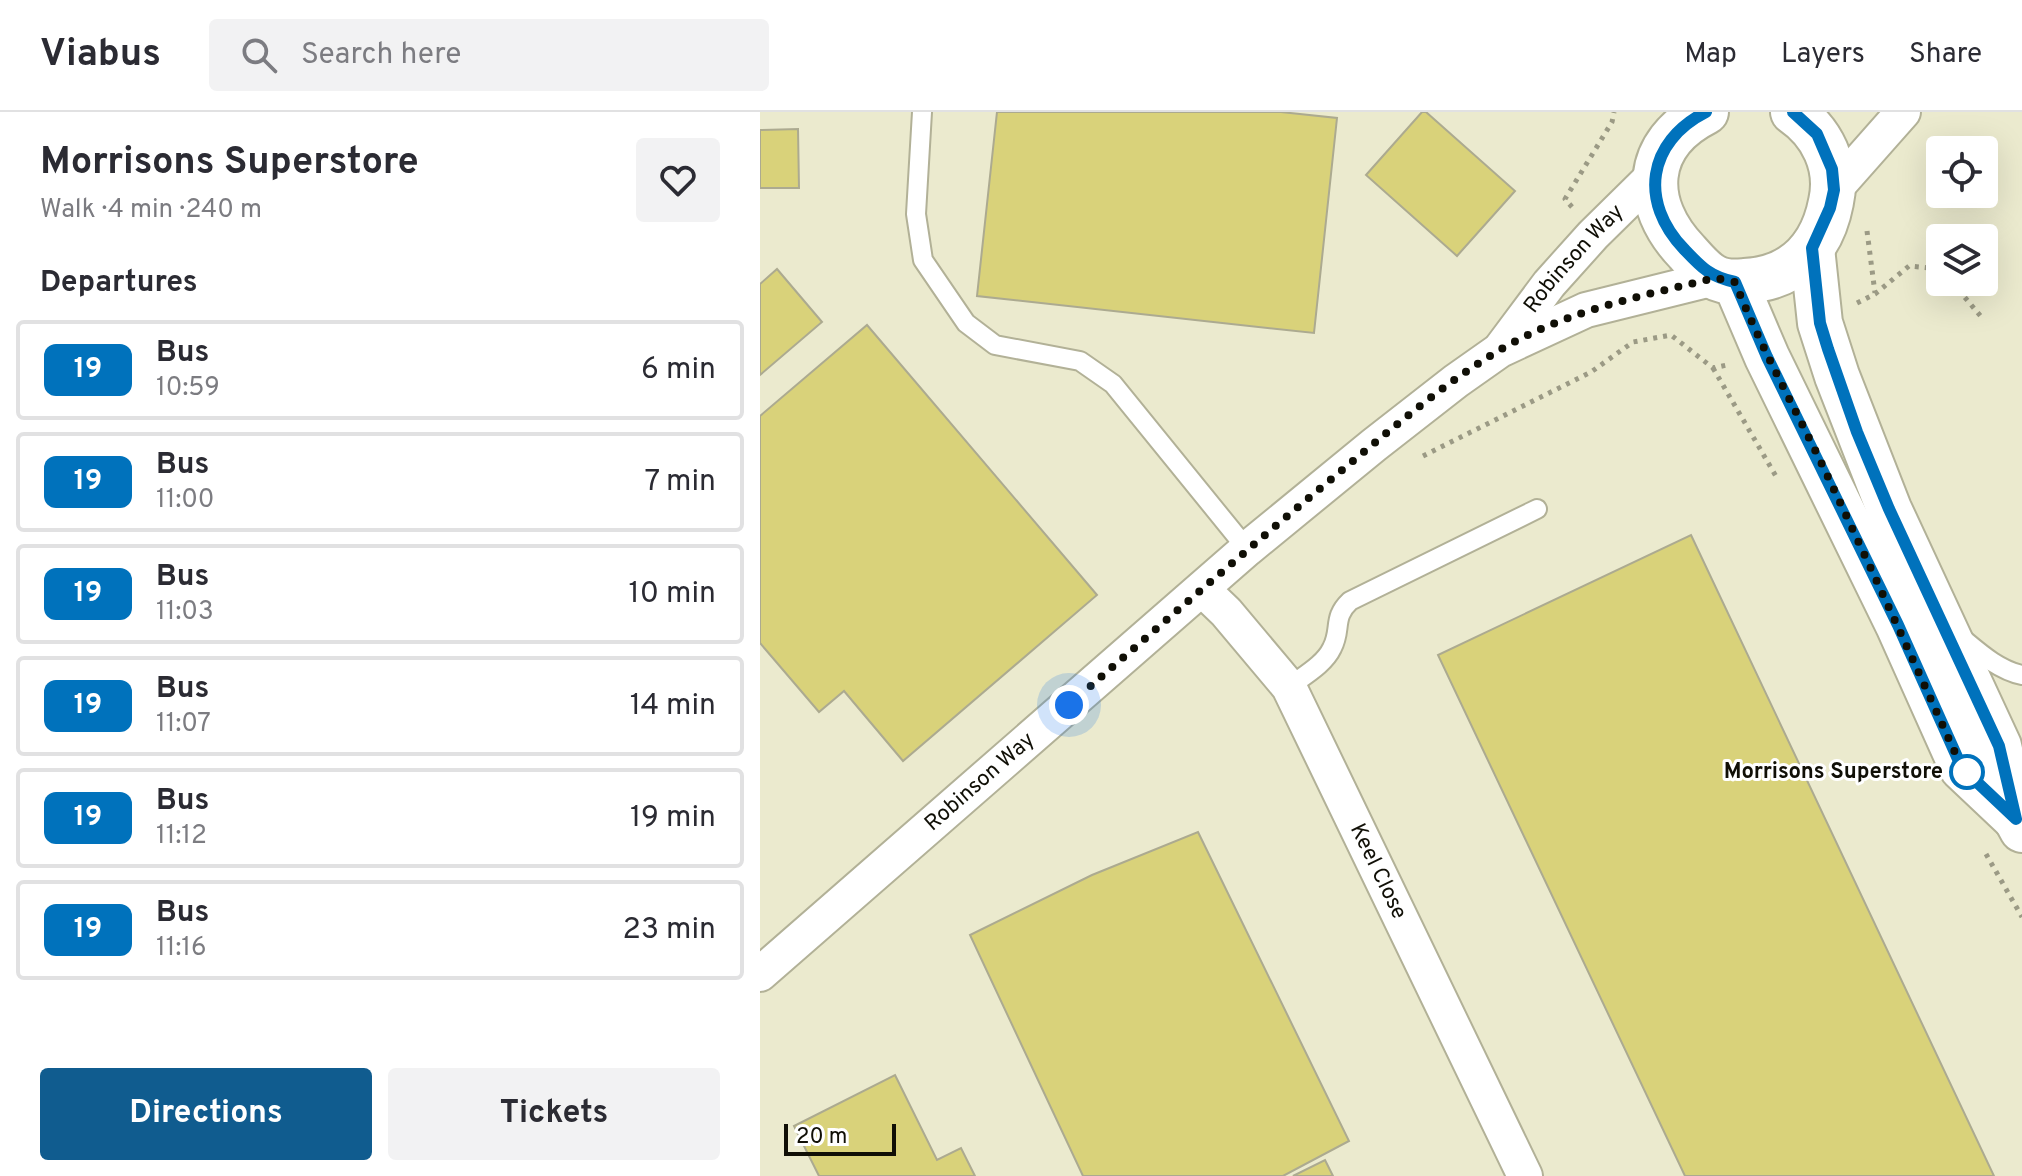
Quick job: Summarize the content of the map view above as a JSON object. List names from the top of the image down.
{
  "streets": {
    "street": ["Robinson Way", "Keel Close"]
  },
  "crossings": [
    ["Robinson Way", "Keel Close"]
  ],
  "places": ["Morrisons Superstore"],
  "lines": ["bus line 19"],
  "scale_bar": "20 m",
  "page": {
    "header": "Viabus",
    "search": "Search here",
    "nav": ["Map", "Layers", "Share"],
    "heading": [
      ["Morrisons Superstore", "Walk · 4 min · 240 m"],
      "Departures"
    ],
    "list": [
      {
        "mark": "19",
        "name": "Bus",
        "note": "10:59",
        "value": "6 min"
      },
      {
        "mark": "19",
        "name": "Bus",
        "note": "11:00",
        "value": "7 min"
      },
      {
        "mark": "19",
        "name": "Bus",
        "note": "11:03",
        "value": "10 min"
      },
      {
        "mark": "19",
        "name": "Bus",
        "note": "11:07",
        "value": "14 min"
      },
      {
        "mark": "19",
        "name": "Bus",
        "note": "11:12",
        "value": "19 min"
      },
      {
        "mark": "19",
        "name": "Bus",
        "note": "11:16",
        "value": "23 min"
      }
    ],
    "buttons": ["Directions", "Tickets"],
    "scale": "20 m"
  }
}
